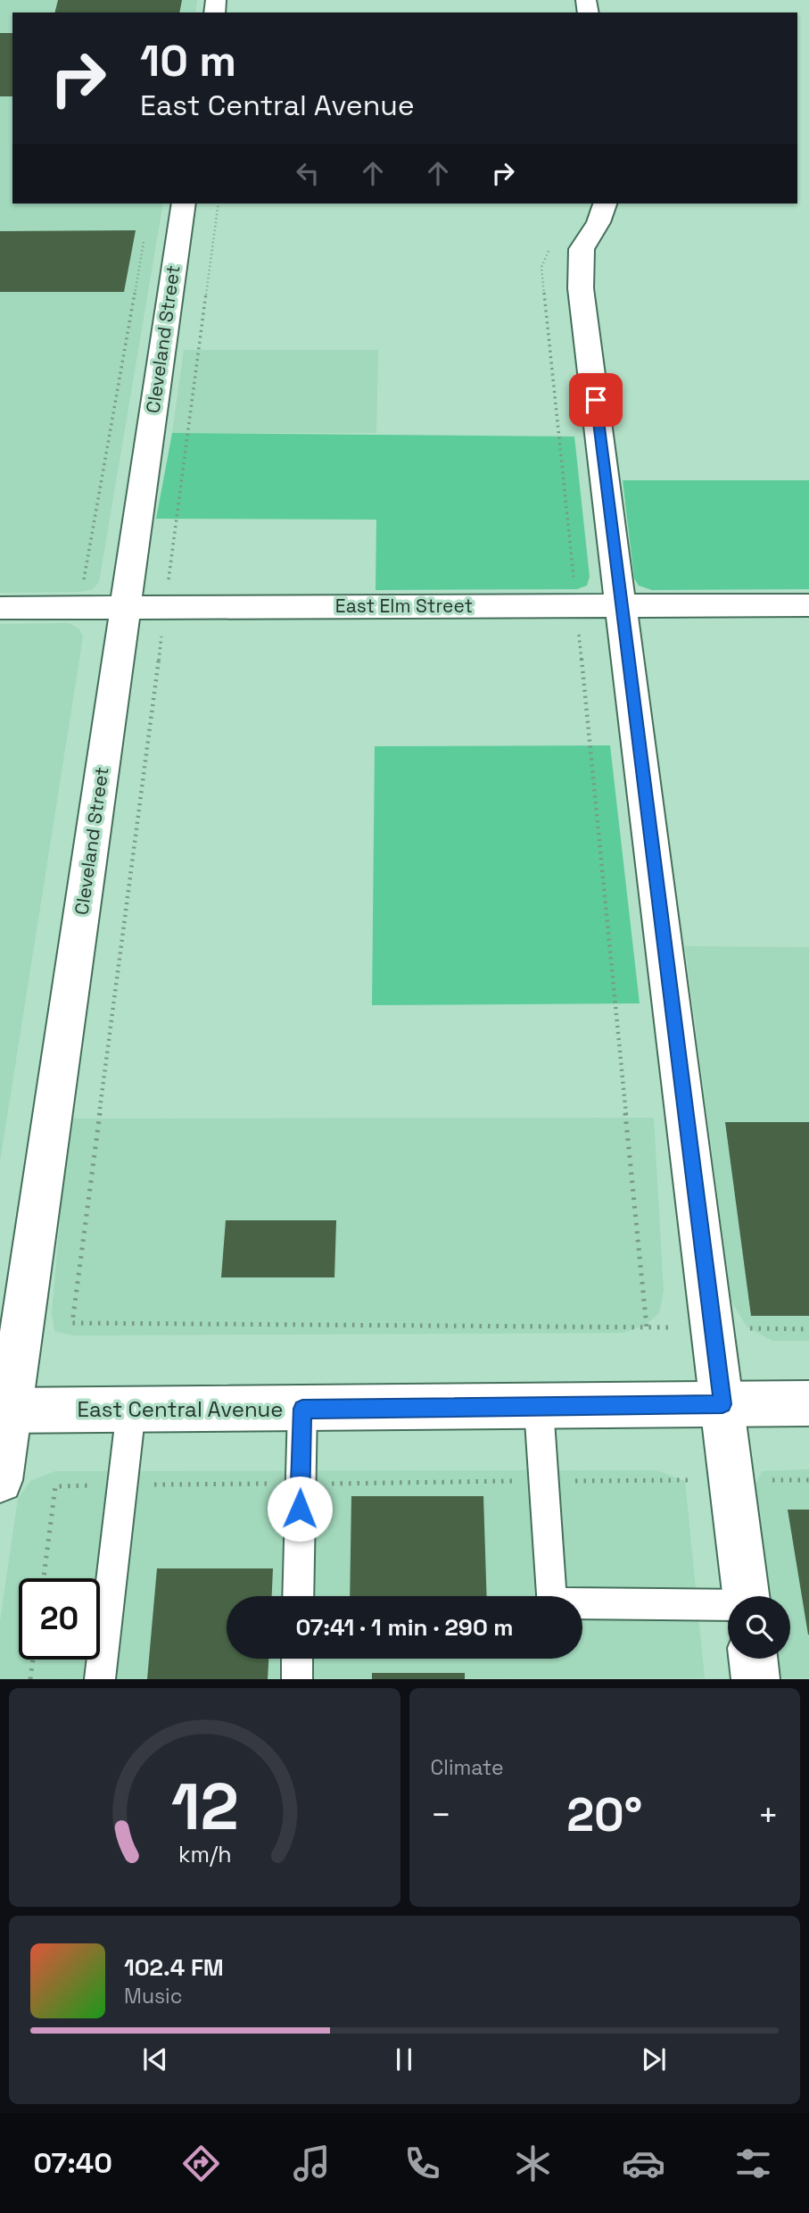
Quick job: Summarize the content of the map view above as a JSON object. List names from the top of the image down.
{
  "streets": {
    "street": ["Cleveland Street", "East Elm Street", "East Central Avenue"]
  },
  "crossings": [
    ["Cleveland Street", "East Elm Street"],
    ["Cleveland Street", "East Central Avenue"]
  ],
  "page": {
    "turn": ["10 m", "East Central Avenue"],
    "limit": "20",
    "trip": "07:41 · 1 min · 290 m",
    "tile": "Climate",
    "heat": ["−", "20°", "+"],
    "song": ["102.4 FM", "Music"],
    "tabs": "07:40",
    "gauge": ["12", "km/h"]
  }
}
